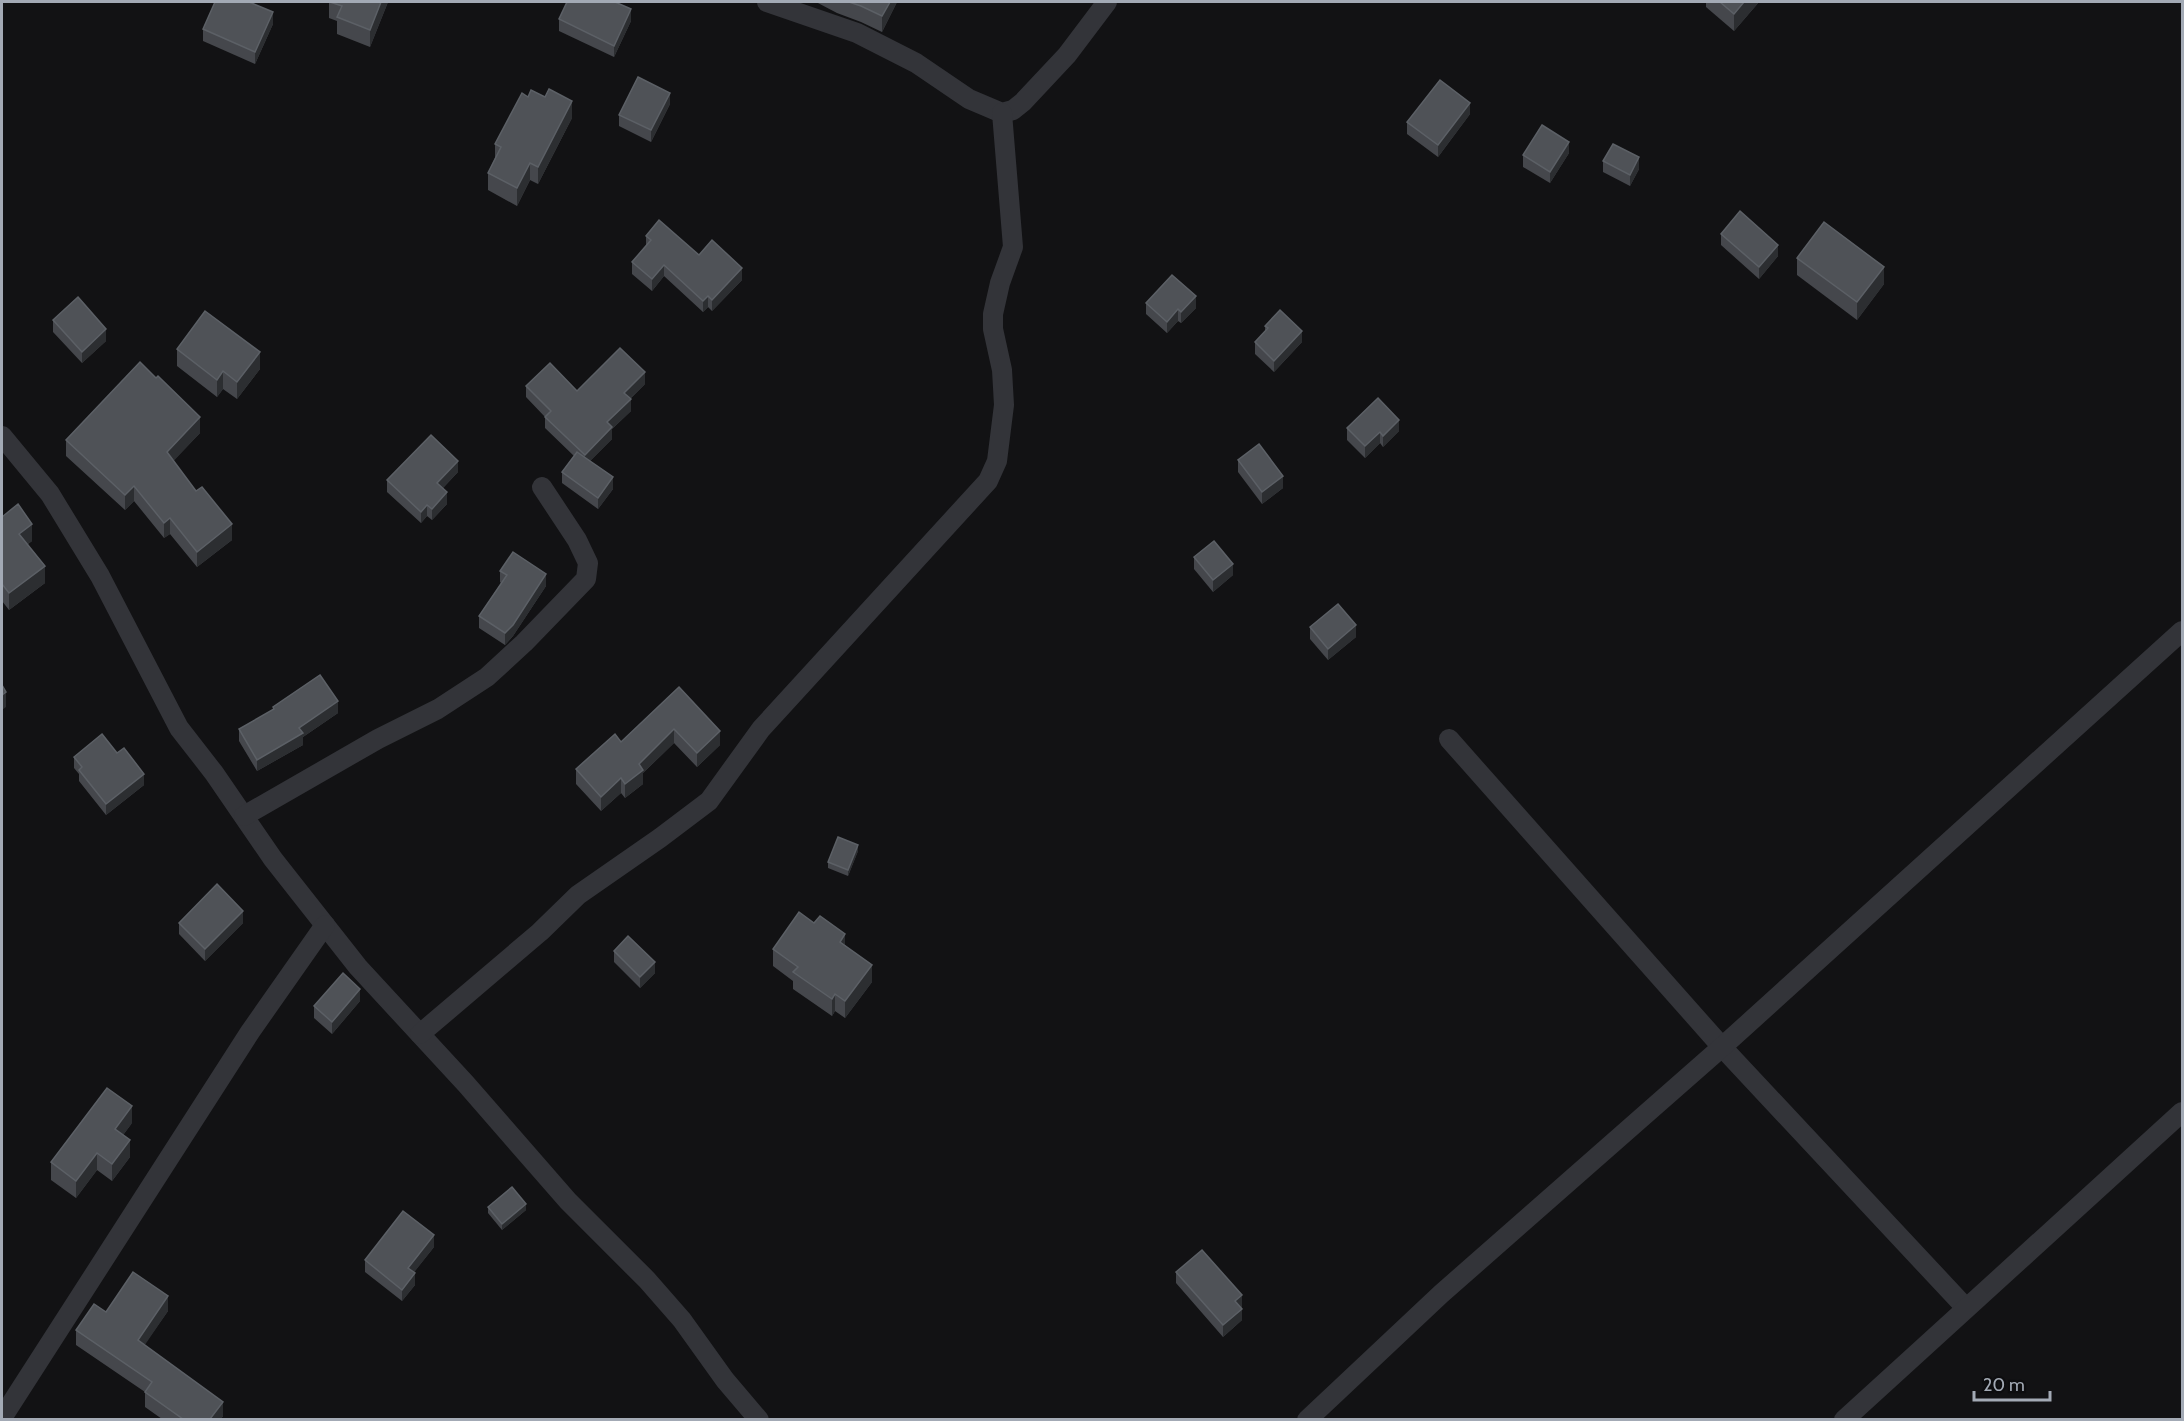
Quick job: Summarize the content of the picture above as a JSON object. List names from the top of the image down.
{
  "scale_bar": "20 m"
}
